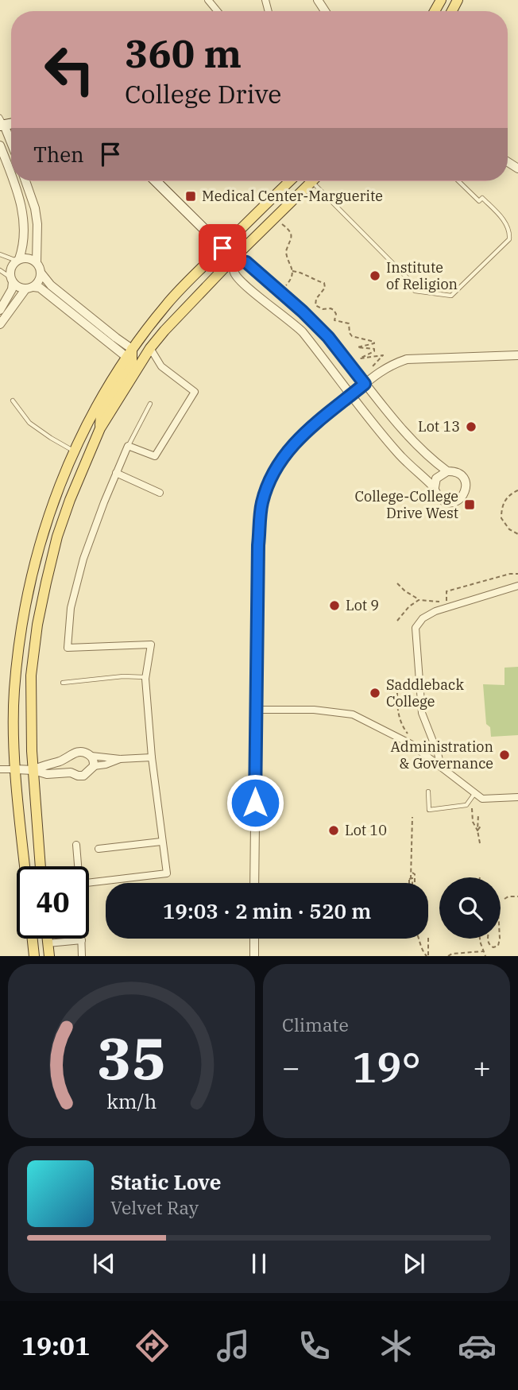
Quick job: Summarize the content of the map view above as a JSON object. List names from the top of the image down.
{
  "places": {
    "transit": ["Medical Center-Marguerite", "College-College Drive West"],
    "other": [
      "Institute of Religion",
      "Lot 13",
      "Lot 9",
      "Saddleback College",
      "Administration & Governance",
      "Lot 10"
    ]
  },
  "page": {
    "turn": ["360 m", "College Drive"],
    "then": "Then",
    "limit": "40",
    "trip": "19:03 · 2 min · 520 m",
    "tile": "Climate",
    "heat": ["−", "19°", "+"],
    "song": ["Static Love", "Velvet Ray"],
    "tabs": "19:01",
    "gauge": ["35", "km/h"]
  }
}
